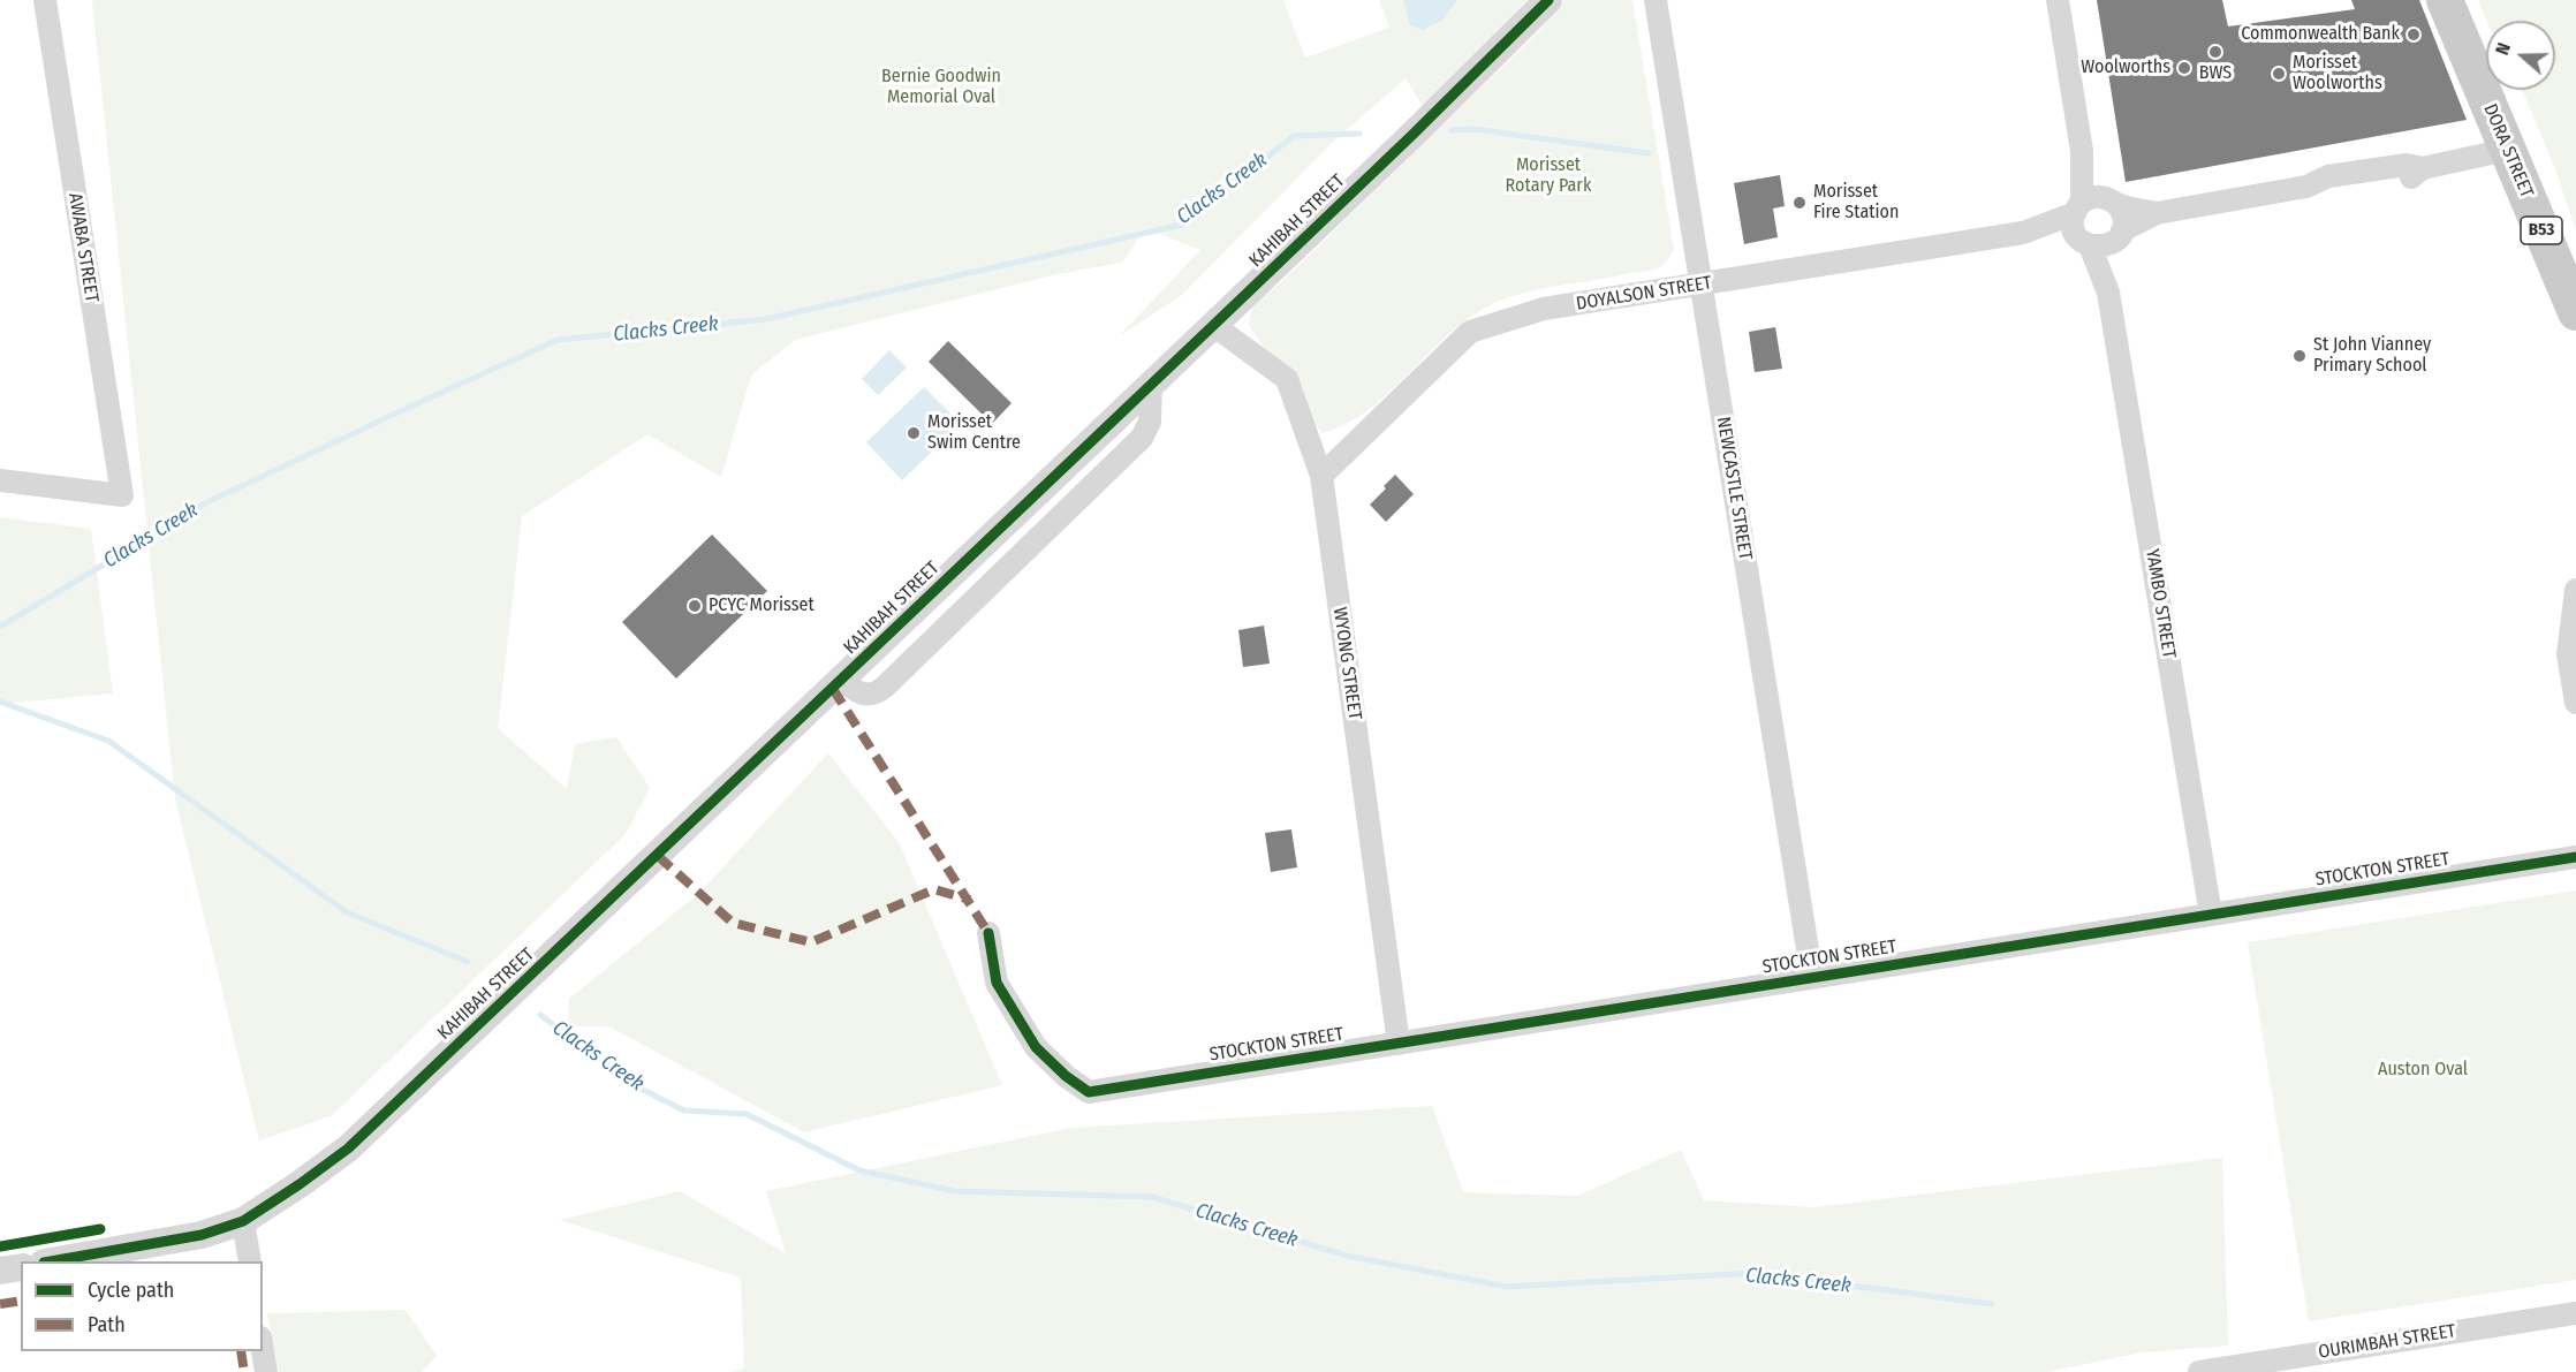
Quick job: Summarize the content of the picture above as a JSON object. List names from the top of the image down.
{
  "streets": {
    "main road": ["DORA STREET", "B53"],
    "street": [
      "KAHIBAH STREET",
      "AWABA STREET",
      "DOYALSON STREET",
      "NEWCASTLE STREET",
      "YAMBO STREET",
      "WYONG STREET",
      "STOCKTON STREET",
      "OURIMBAH STREET"
    ]
  },
  "crossings": [
    ["DORA STREET", "DOYALSON STREET"],
    ["KAHIBAH STREET", "WYONG STREET"],
    ["DOYALSON STREET", "NEWCASTLE STREET"],
    ["DOYALSON STREET", "YAMBO STREET"],
    ["DOYALSON STREET", "WYONG STREET"],
    ["NEWCASTLE STREET", "STOCKTON STREET"],
    ["YAMBO STREET", "STOCKTON STREET"],
    ["WYONG STREET", "STOCKTON STREET"]
  ],
  "water": ["Clacks Creek"],
  "parks": ["Bernie Goodwin Memorial Oval", "Morisset Rotary Park", "Auston Oval"],
  "places": [
    "Commonwealth Bank",
    "BWS",
    "Woolworths",
    "Morisset Woolworths",
    "Morisset Fire Station",
    "St John Vianney Primary School",
    "Morisset Swim Centre",
    "PCYC Morisset"
  ],
  "legend": ["Cycle path", "Path"],
  "north": "left"
}
